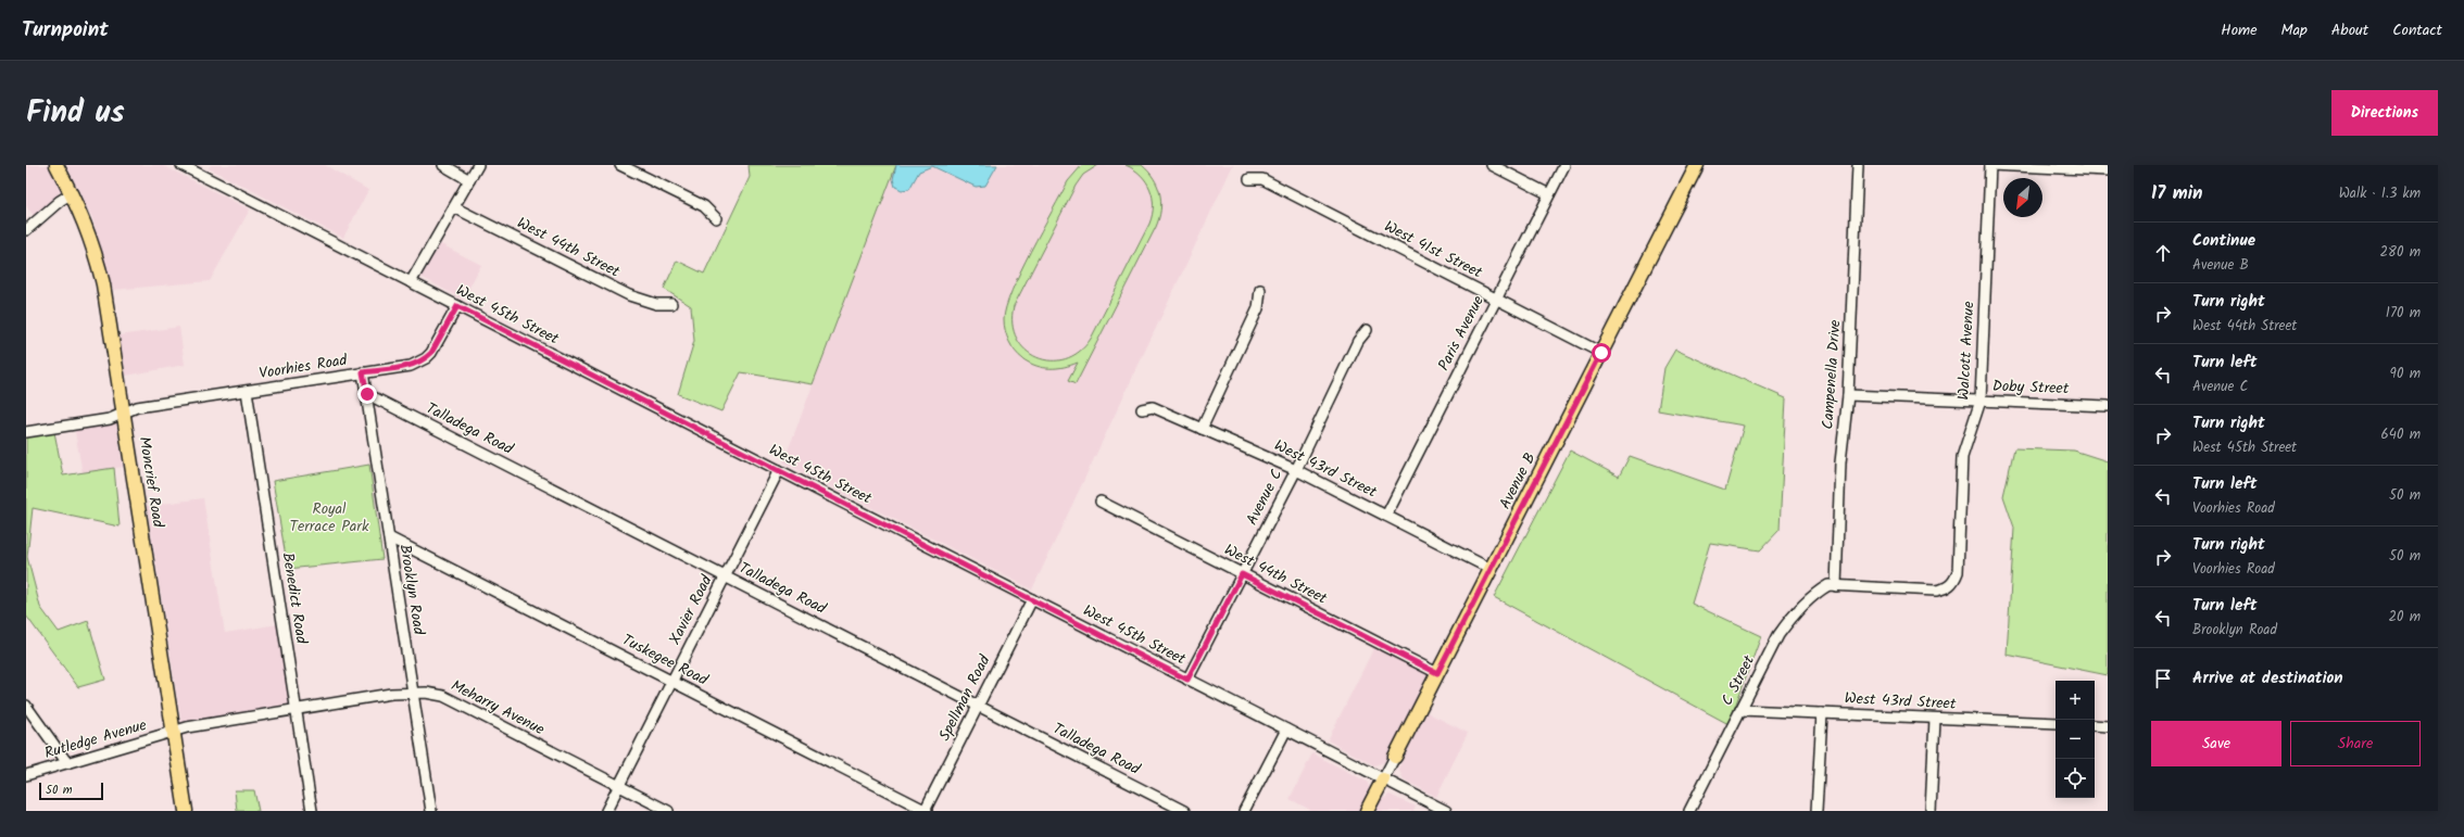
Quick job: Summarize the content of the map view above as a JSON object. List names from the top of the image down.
{
  "streets": {
    "main road": ["Avenue B", "Moncrief Road"],
    "street": [
      "West 44th Street",
      "West 41st Street",
      "West 45th Street",
      "Paris Avenue",
      "Walcott Avenue",
      "Voorhies Road",
      "Campenella Drive",
      "Doby Street",
      "Talladega Road",
      "West 43rd Street",
      "Avenue C",
      "Brooklyn Road",
      "Benedict Road",
      "Xavier Road",
      "Tuskegee Road",
      "C Street",
      "Spellman Road",
      "Meharry Avenue",
      "Rutledge Avenue"
    ]
  },
  "crossings": [
    ["West 44th Street", "Avenue B"],
    ["West 44th Street", "Avenue C"],
    ["West 41st Street", "Paris Avenue"],
    ["West 41st Street", "Avenue B"],
    ["West 45th Street", "Voorhies Road"],
    ["West 45th Street", "Avenue B"],
    ["West 45th Street", "Avenue C"],
    ["West 45th Street", "Xavier Road"],
    ["West 45th Street", "Spellman Road"],
    ["Paris Avenue", "West 43rd Street"],
    ["Walcott Avenue", "Campenella Drive"],
    ["Walcott Avenue", "Doby Street"],
    ["Walcott Avenue", "C Street"],
    ["Voorhies Road", "Moncrief Road"],
    ["Voorhies Road", "Brooklyn Road"],
    ["Voorhies Road", "Benedict Road"],
    ["Campenella Drive", "Doby Street"],
    ["Campenella Drive", "C Street"],
    ["Talladega Road", "Brooklyn Road"],
    ["Talladega Road", "Xavier Road"],
    ["Talladega Road", "Spellman Road"],
    ["West 43rd Street", "Avenue B"],
    ["West 43rd Street", "Avenue C"],
    ["West 43rd Street", "C Street"],
    ["Moncrief Road", "Meharry Avenue"],
    ["Moncrief Road", "Rutledge Avenue"],
    ["Brooklyn Road", "Tuskegee Road"],
    ["Brooklyn Road", "Meharry Avenue"],
    ["Benedict Road", "Meharry Avenue"],
    ["Xavier Road", "Tuskegee Road"],
    ["Xavier Road", "Meharry Avenue"],
    ["Tuskegee Road", "Spellman Road"],
    ["Meharry Avenue", "Rutledge Avenue"]
  ],
  "parks": ["Royal Terrace Park"],
  "scale_bar": "50 m",
  "north": "bottom left",
  "page": {
    "header": "Turnpoint",
    "nav": [
      "Home",
      "Map",
      "About",
      "Contact"
    ],
    "title": "Find us",
    "buttons": [
      "Directions",
      ["Save", "Share"]
    ],
    "heading": ["17 min", "Walk · 1.3 km"],
    "list": [
      ["Continue", "Avenue B", "280 m"],
      ["Turn right", "West 44th Street", "170 m"],
      ["Turn left", "Avenue C", "90 m"],
      ["Turn right", "West 45th Street", "640 m"],
      ["Turn left", "Voorhies Road", "50 m"],
      ["Turn right", "Voorhies Road", "50 m"],
      ["Turn left", "Brooklyn Road", "20 m"],
      "Arrive at destination"
    ],
    "map_buttons": ["+", "−"],
    "scale": "50 m"
  }
}
